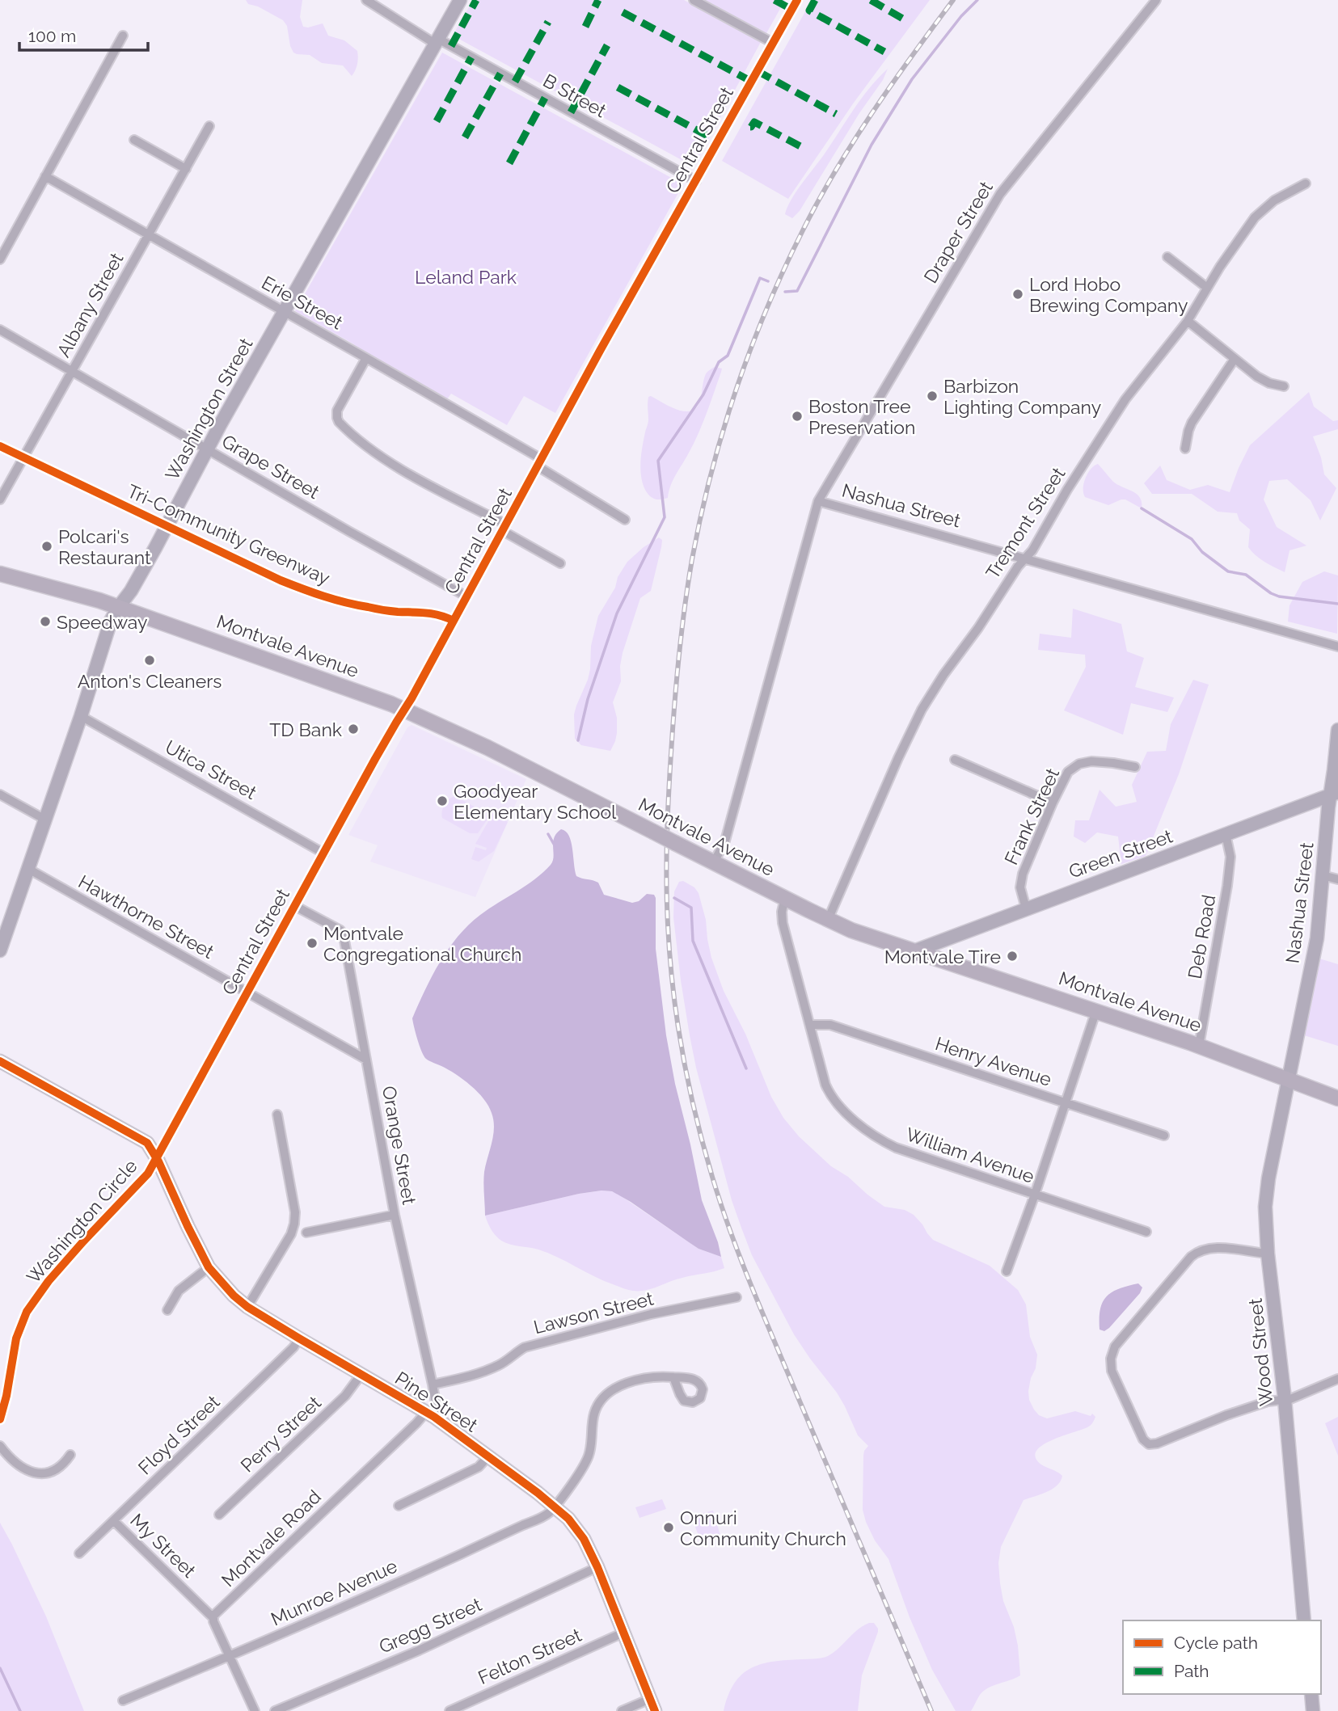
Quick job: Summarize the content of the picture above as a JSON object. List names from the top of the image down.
{
  "streets": {
    "main road": ["Montvale Avenue"],
    "street": [
      "B Street",
      "Central Street",
      "Draper Street",
      "Erie Street",
      "Albany Street",
      "Washington Street",
      "Grape Street",
      "Nashua Street",
      "Tremont Street",
      "Utica Street",
      "Frank Street",
      "Green Street",
      "Hawthorne Street",
      "Deb Road",
      "Henry Avenue",
      "Orange Street",
      "William Avenue",
      "Washington Circle",
      "Lawson Street",
      "Wood Street",
      "Pine Street",
      "Perry Street",
      "Floyd Street",
      "Montvale Road",
      "My Street",
      "Munroe Avenue",
      "Gregg Street",
      "Felton Street"
    ],
    "cycle path": ["Tri-Community Greenway"]
  },
  "crossings": [
    ["B Street", "Central Street"],
    ["B Street", "Washington Street"],
    ["Central Street", "Erie Street"],
    ["Central Street", "Grape Street"],
    ["Central Street", "Montvale Avenue"],
    ["Central Street", "Utica Street"],
    ["Central Street", "Hawthorne Street"],
    ["Central Street", "Orange Street"],
    ["Central Street", "Washington Circle"],
    ["Central Street", "Pine Street"],
    ["Draper Street", "Nashua Street"],
    ["Erie Street", "Albany Street"],
    ["Erie Street", "Washington Street"],
    ["Albany Street", "Grape Street"],
    ["Washington Street", "Grape Street"],
    ["Washington Street", "Montvale Avenue"],
    ["Washington Street", "Utica Street"],
    ["Washington Street", "Hawthorne Street"],
    ["Nashua Street", "Tremont Street"],
    ["Nashua Street", "Montvale Avenue"],
    ["Nashua Street", "Green Street"],
    ["Nashua Street", "Wood Street"],
    ["Tremont Street", "Montvale Avenue"],
    ["Montvale Avenue", "Green Street"],
    ["Montvale Avenue", "Deb Road"],
    ["Montvale Avenue", "William Avenue"],
    ["Montvale Avenue", "Wood Street"],
    ["Frank Street", "Green Street"],
    ["Green Street", "Deb Road"],
    ["Hawthorne Street", "Orange Street"],
    ["Henry Avenue", "William Avenue"],
    ["Orange Street", "Lawson Street"],
    ["Orange Street", "Pine Street"],
    ["Orange Street", "Montvale Road"],
    ["Washington Circle", "Pine Street"],
    ["Pine Street", "Perry Street"],
    ["Pine Street", "Floyd Street"],
    ["Pine Street", "Montvale Road"],
    ["Pine Street", "Munroe Avenue"],
    ["Pine Street", "Gregg Street"],
    ["Pine Street", "Felton Street"],
    ["Floyd Street", "My Street"],
    ["Montvale Road", "My Street"]
  ],
  "parks": ["Leland Park"],
  "places": [
    "Lord Hobo Brewing Company",
    "Barbizon Lighting Company",
    "Boston Tree Preservation",
    "Polcari's Restaurant",
    "Speedway",
    "Anton's Cleaners",
    "TD Bank",
    "Goodyear Elementary School",
    "Montvale Congregational Church",
    "Montvale Tire",
    "Onnuri Community Church"
  ],
  "legend": ["Cycle path", "Path"],
  "scale_bar": "100 m"
}
